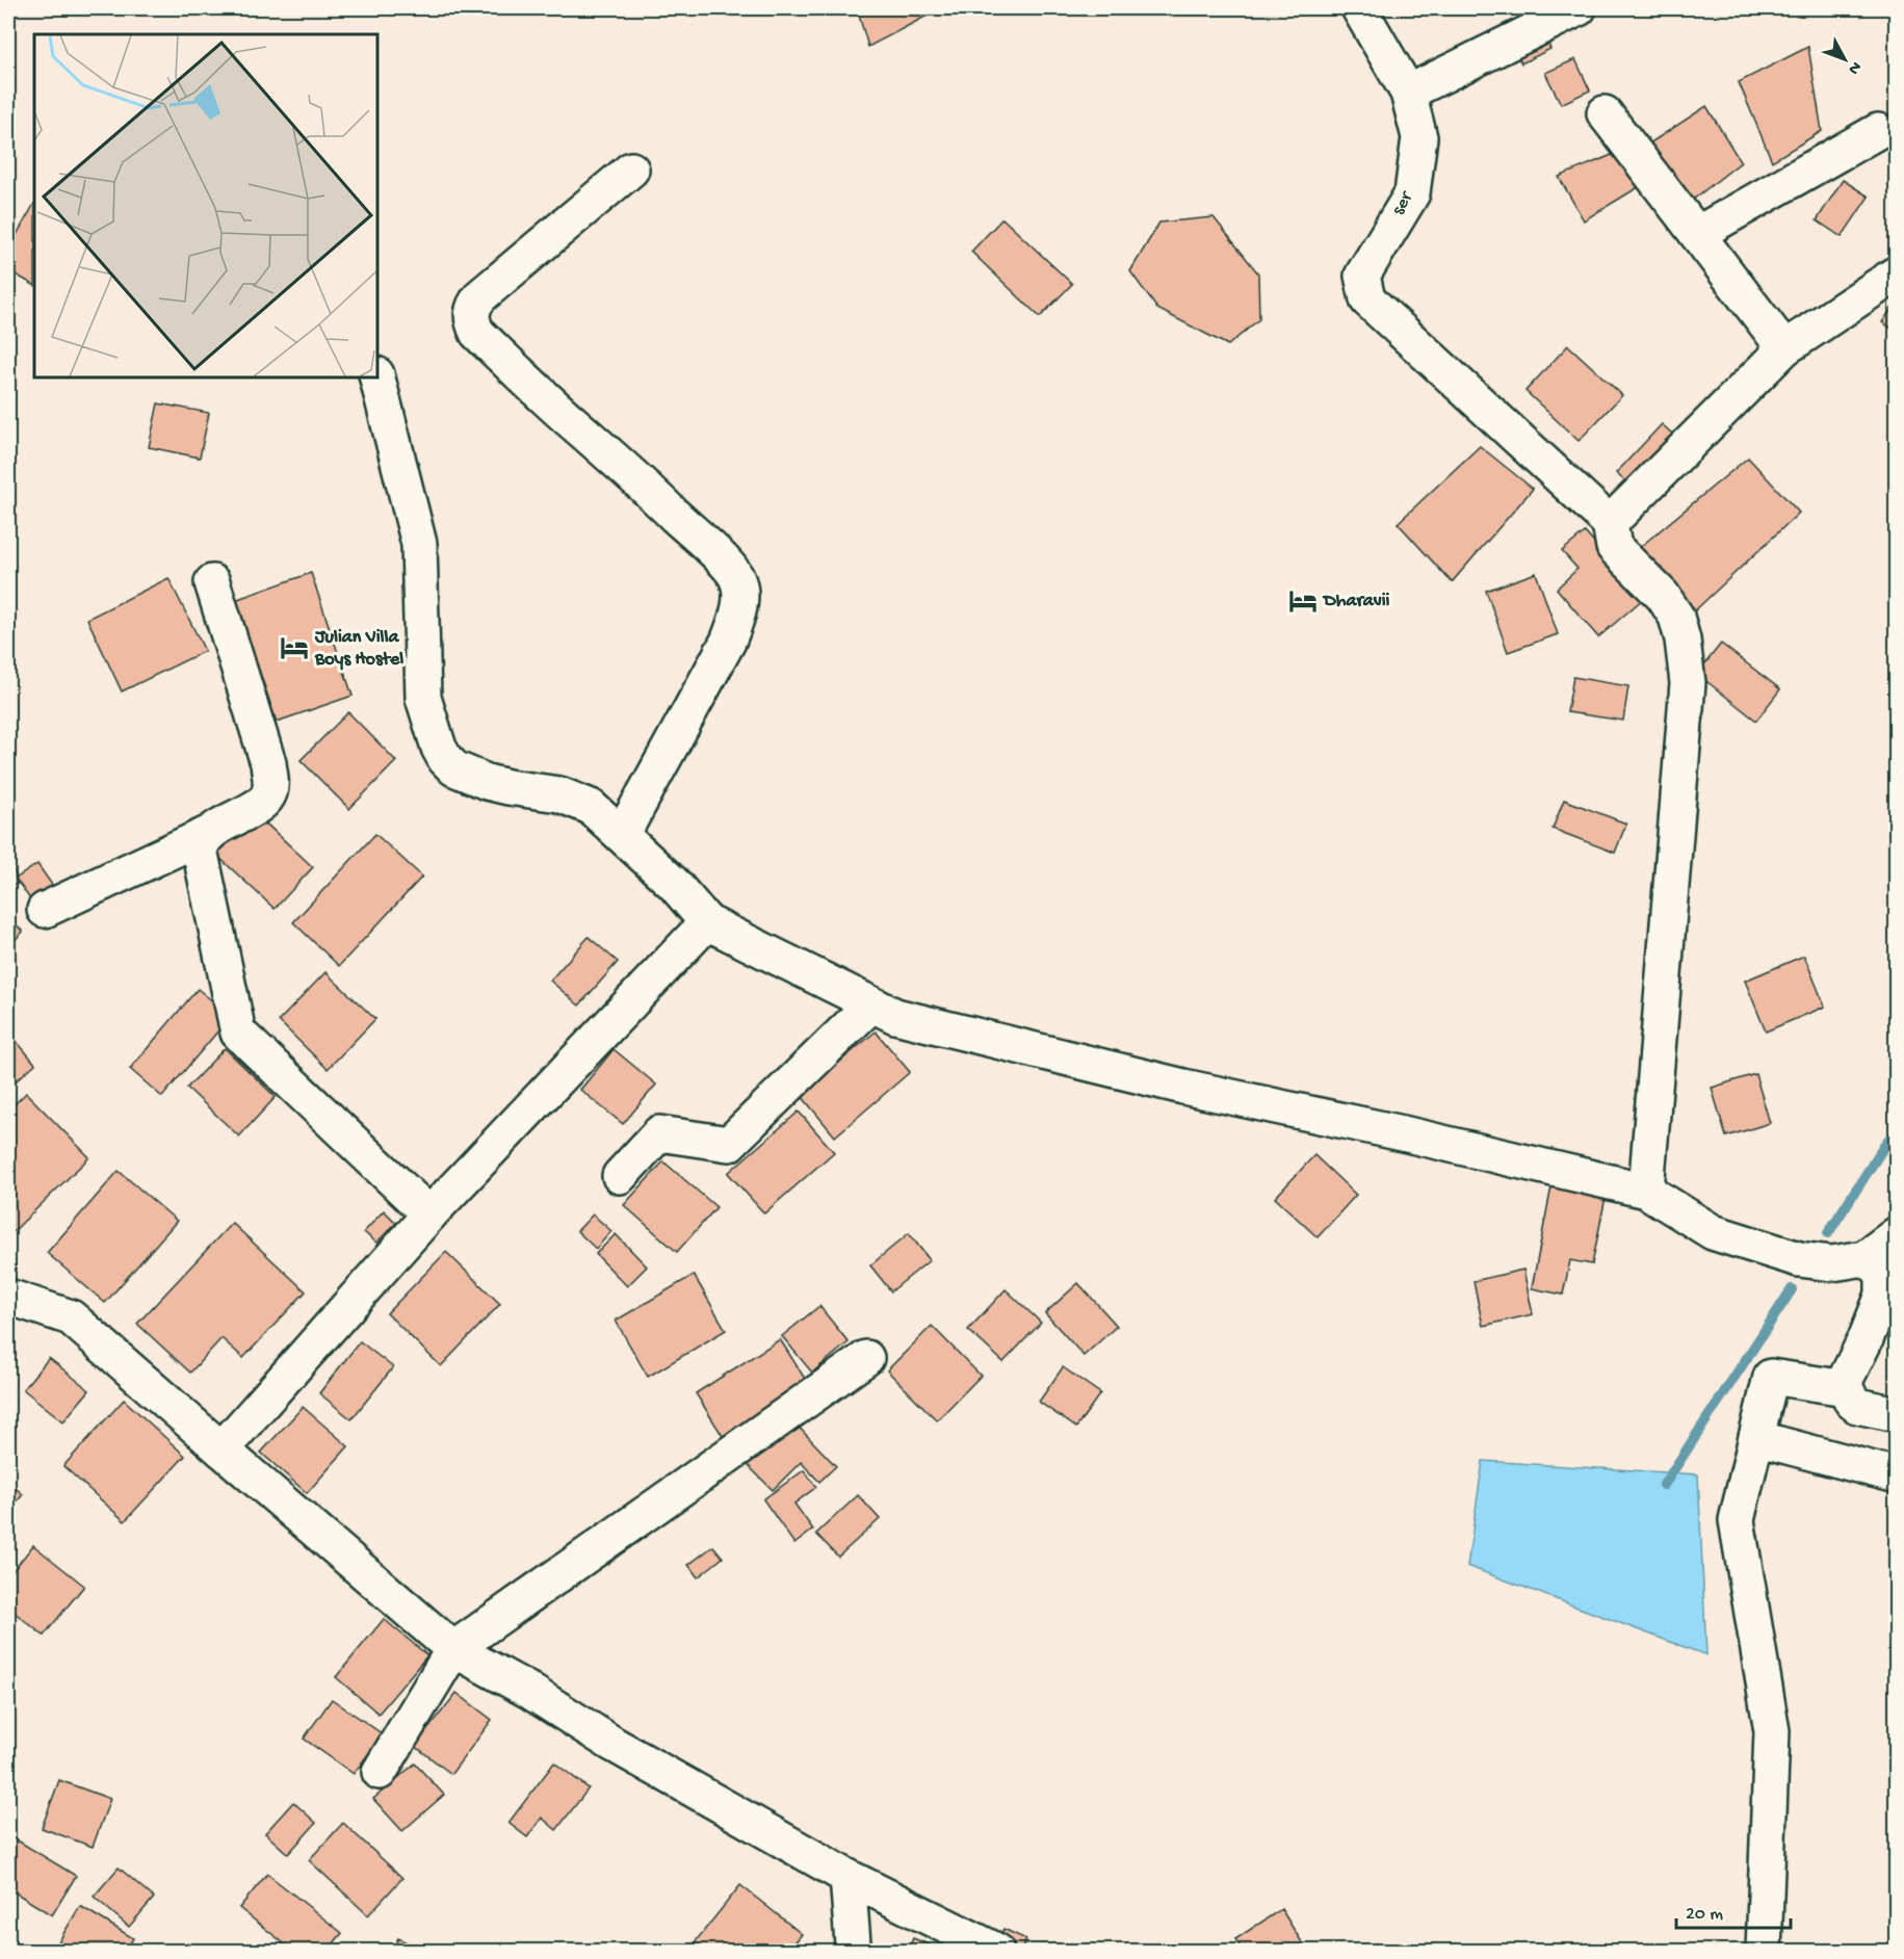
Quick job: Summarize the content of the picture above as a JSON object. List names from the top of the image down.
{
  "streets": {
    "street": ["ser"]
  },
  "places": {
    "hotel": ["Dharavii", "Julian Villa Boys Hostel"]
  },
  "scale_bar": "20 m",
  "north": "bottom right"
}
